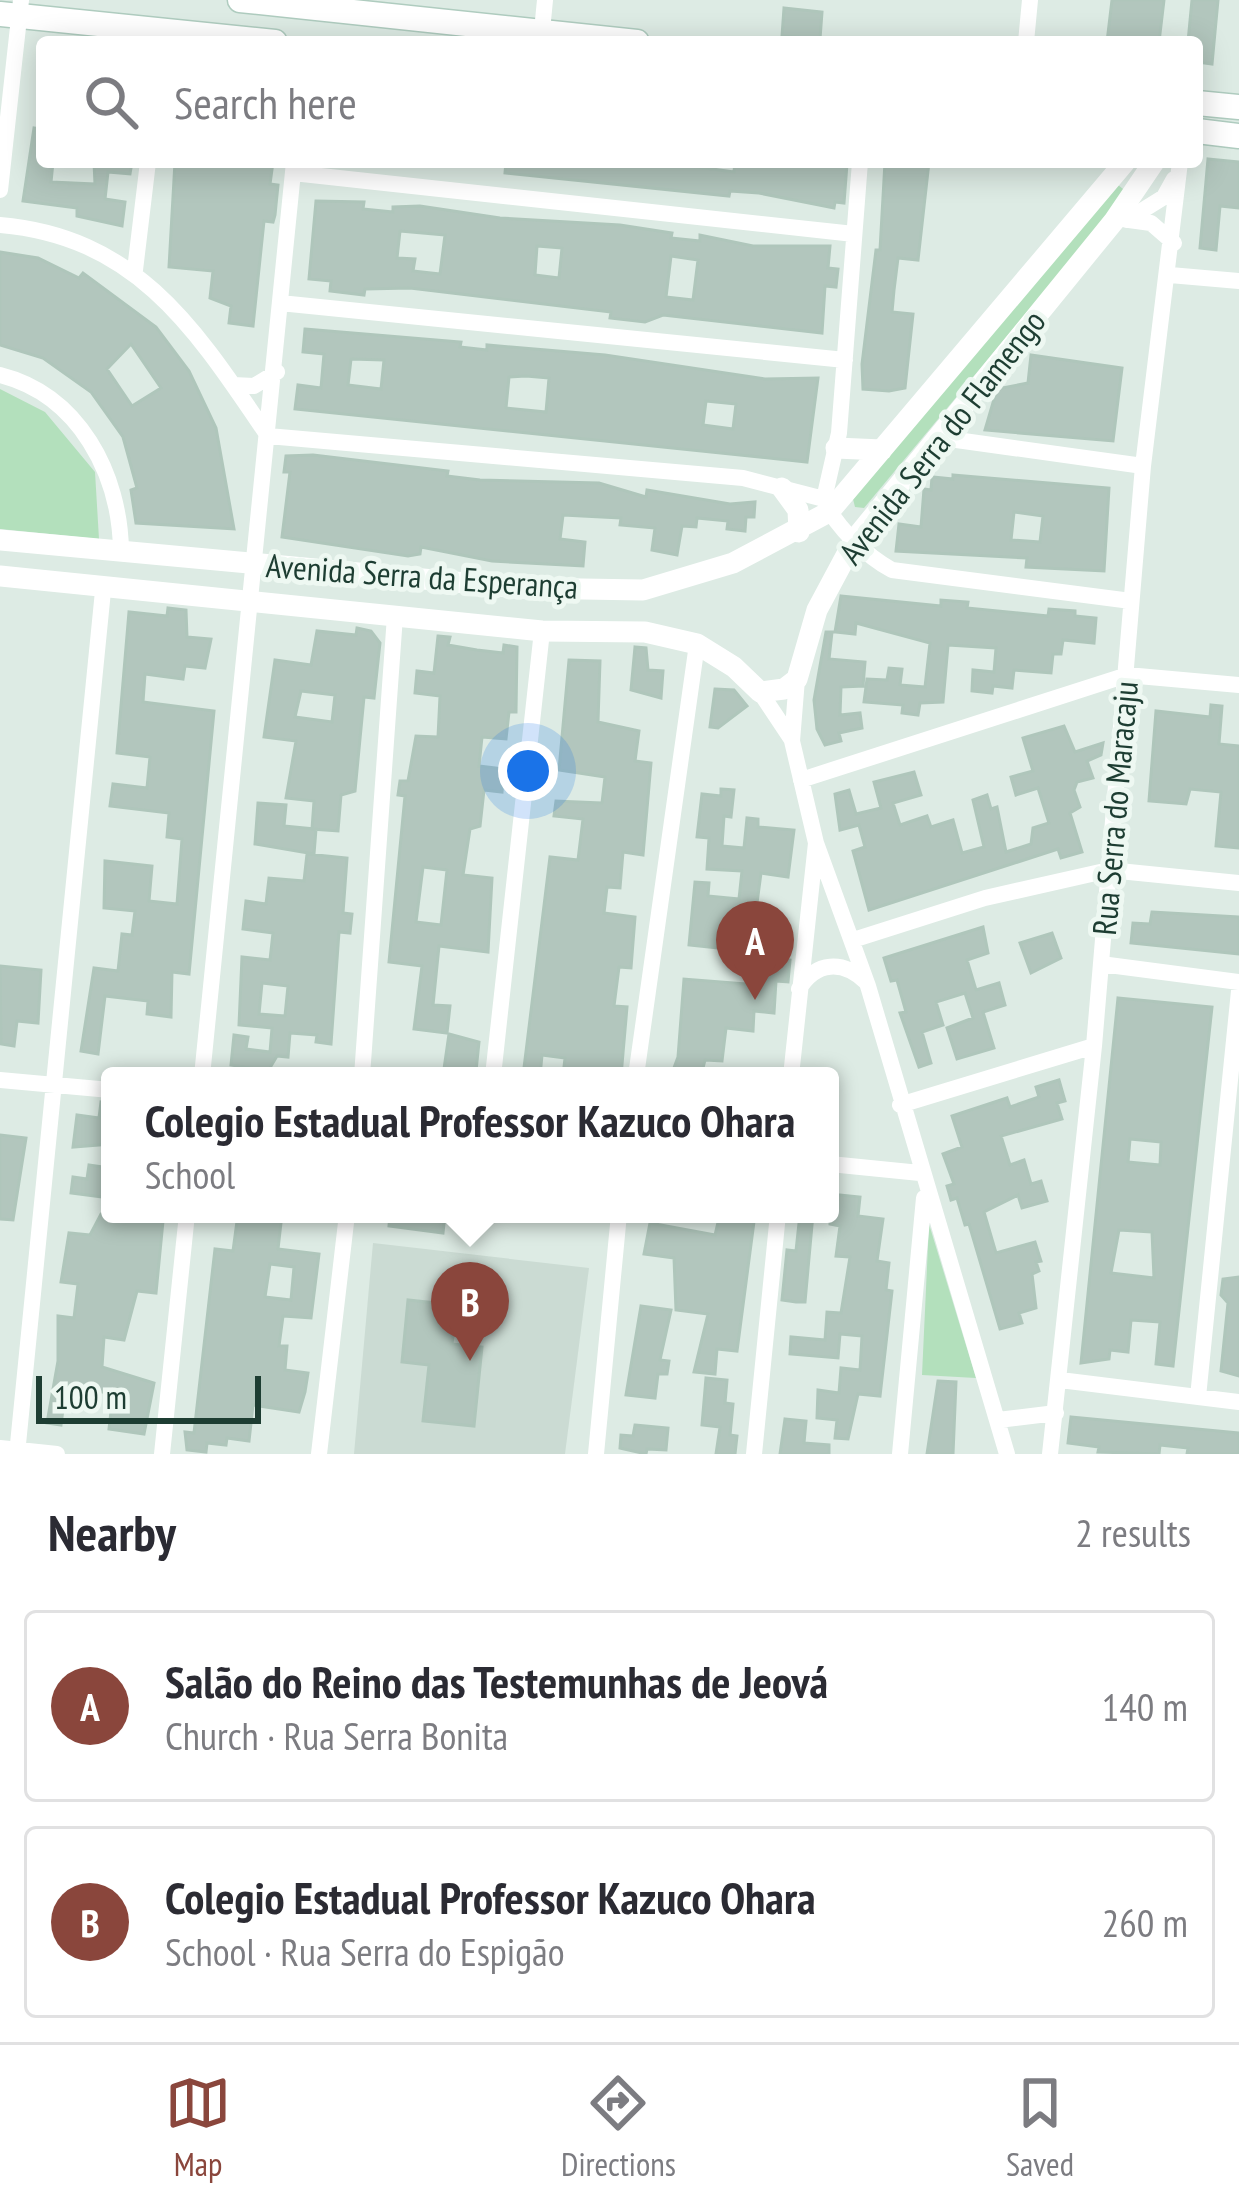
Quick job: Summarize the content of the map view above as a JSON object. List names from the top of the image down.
{
  "streets": {
    "street": ["Avenida Serra do Flamengo", "Avenida Serra da Esperança", "Rua Serra do Maracaju"]
  },
  "crossings": [
    ["Avenida Serra do Flamengo", "Avenida Serra da Esperança"]
  ],
  "scale_bar": "100 m",
  "page": {
    "search": "Search here",
    "pins": ["A", "B"],
    "popup": ["Colegio Estadual Professor Kazuco Ohara", "School"],
    "scale": "100 m",
    "heading": ["Nearby", "2 results"],
    "list": [
      {
        "mark": "A",
        "name": "Salão do Reino das Testemunhas de Jeová",
        "note": "Church · Rua Serra Bonita",
        "value": "140 m"
      },
      {
        "mark": "B",
        "name": "Colegio Estadual Professor Kazuco Ohara",
        "note": "School · Rua Serra do Espigão",
        "value": "260 m"
      }
    ],
    "nav": ["Map", "Directions", "Saved"]
  }
}
